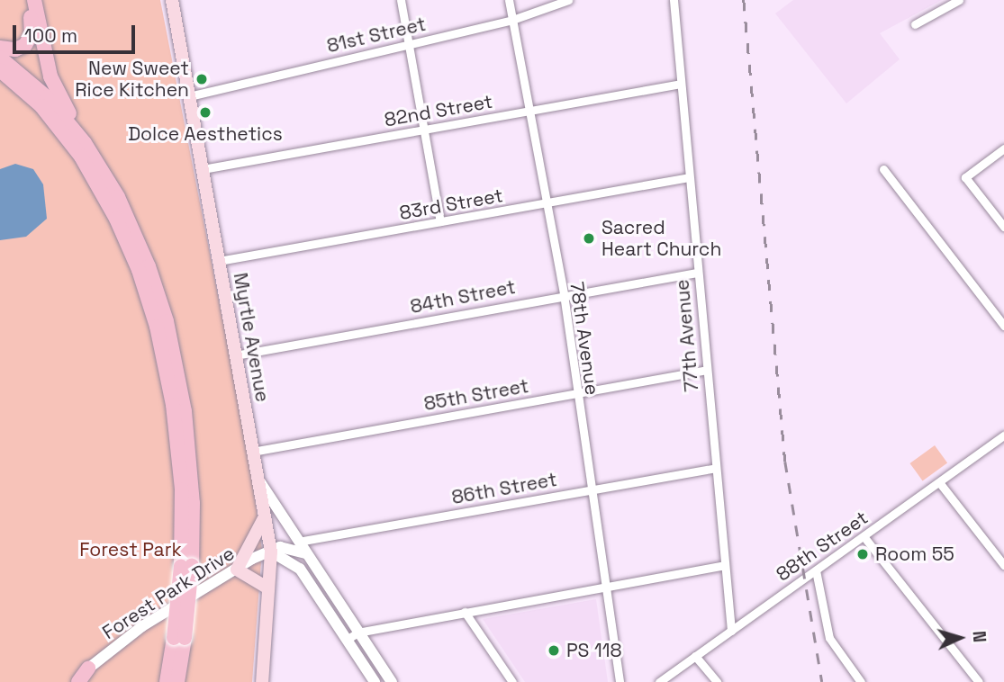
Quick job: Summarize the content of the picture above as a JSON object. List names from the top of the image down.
{
  "streets": {
    "main road": ["Myrtle Avenue", "Forest Park Drive"],
    "street": [
      "81st Street",
      "82nd Street",
      "83rd Street",
      "84th Street",
      "77th Avenue",
      "78th Avenue",
      "85th Street",
      "86th Street",
      "88th Street"
    ]
  },
  "crossings": [
    ["81st Street", "Myrtle Avenue"],
    ["81st Street", "78th Avenue"],
    ["82nd Street", "77th Avenue"],
    ["82nd Street", "Myrtle Avenue"],
    ["82nd Street", "78th Avenue"],
    ["83rd Street", "77th Avenue"],
    ["83rd Street", "Myrtle Avenue"],
    ["83rd Street", "78th Avenue"],
    ["84th Street", "77th Avenue"],
    ["84th Street", "Myrtle Avenue"],
    ["84th Street", "78th Avenue"],
    ["77th Avenue", "85th Street"],
    ["77th Avenue", "86th Street"],
    ["77th Avenue", "88th Street"],
    ["Myrtle Avenue", "85th Street"],
    ["Myrtle Avenue", "Forest Park Drive"],
    ["78th Avenue", "85th Street"],
    ["78th Avenue", "86th Street"]
  ],
  "parks": ["Forest Park"],
  "places": [
    "New Sweet Rice Kitchen",
    "Dolce Aesthetics",
    "Sacred Heart Church",
    "Room 55",
    "PS 118"
  ],
  "scale_bar": "100 m",
  "north": "right"
}
